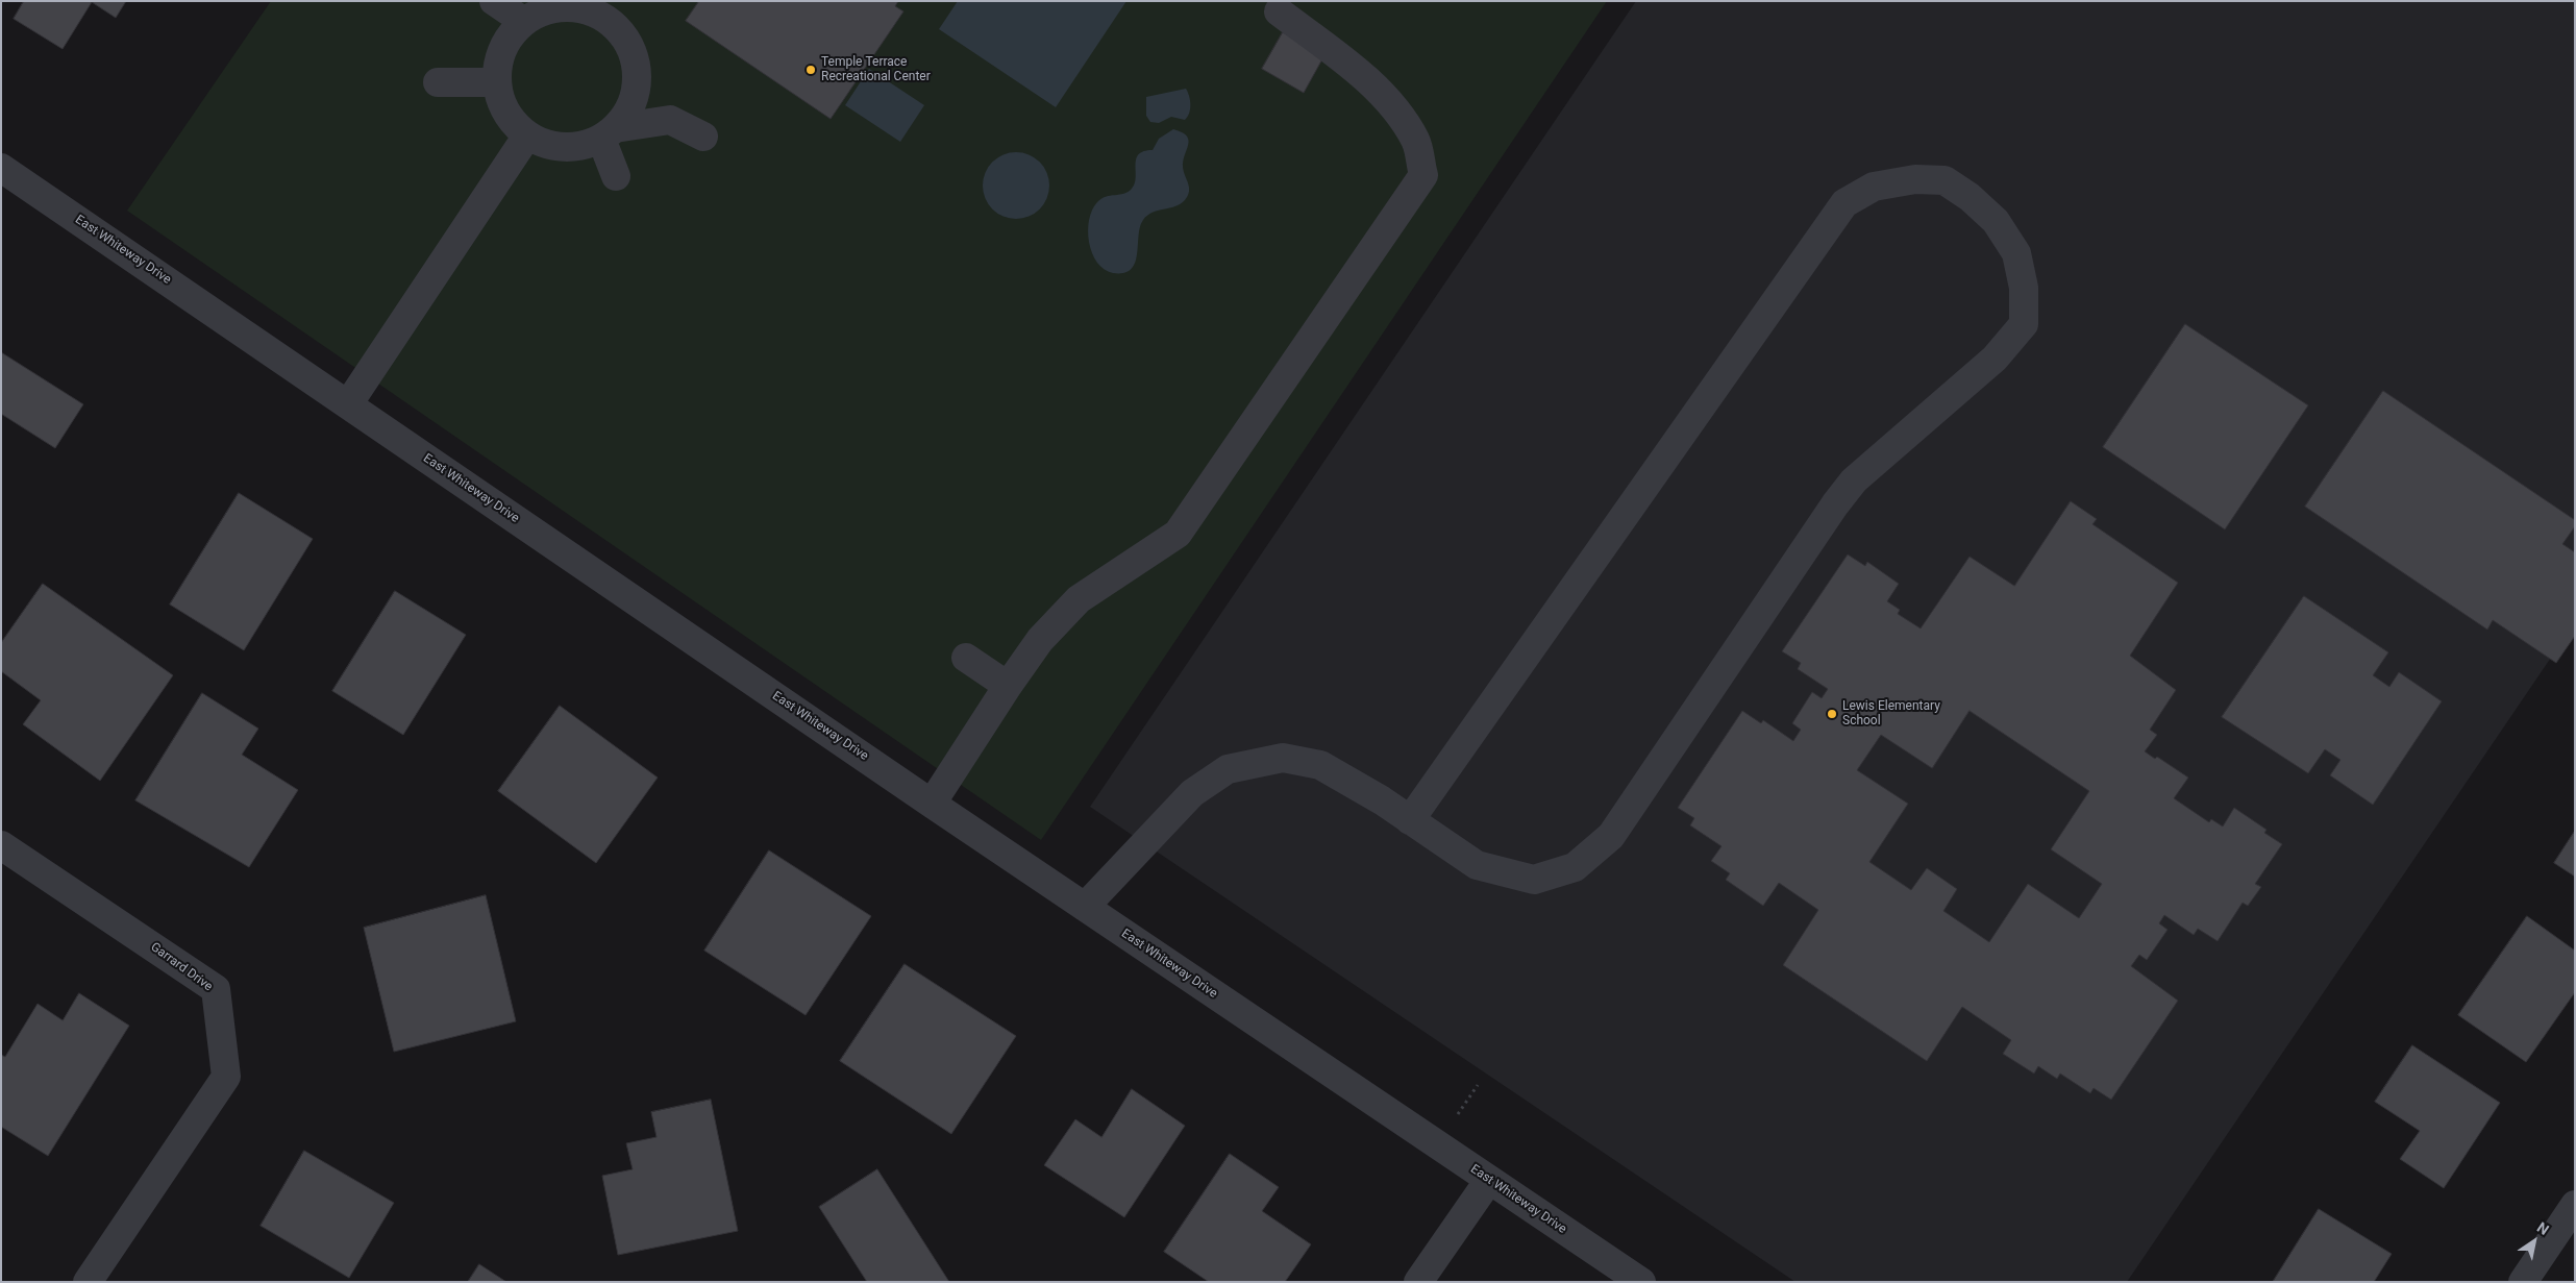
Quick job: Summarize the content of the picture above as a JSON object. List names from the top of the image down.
{
  "streets": {
    "street": ["East Whiteway Drive", "Garrard Drive"]
  },
  "places": ["Temple Terrace Recreational Center", "Lewis Elementary School"],
  "north": "top right"
}
